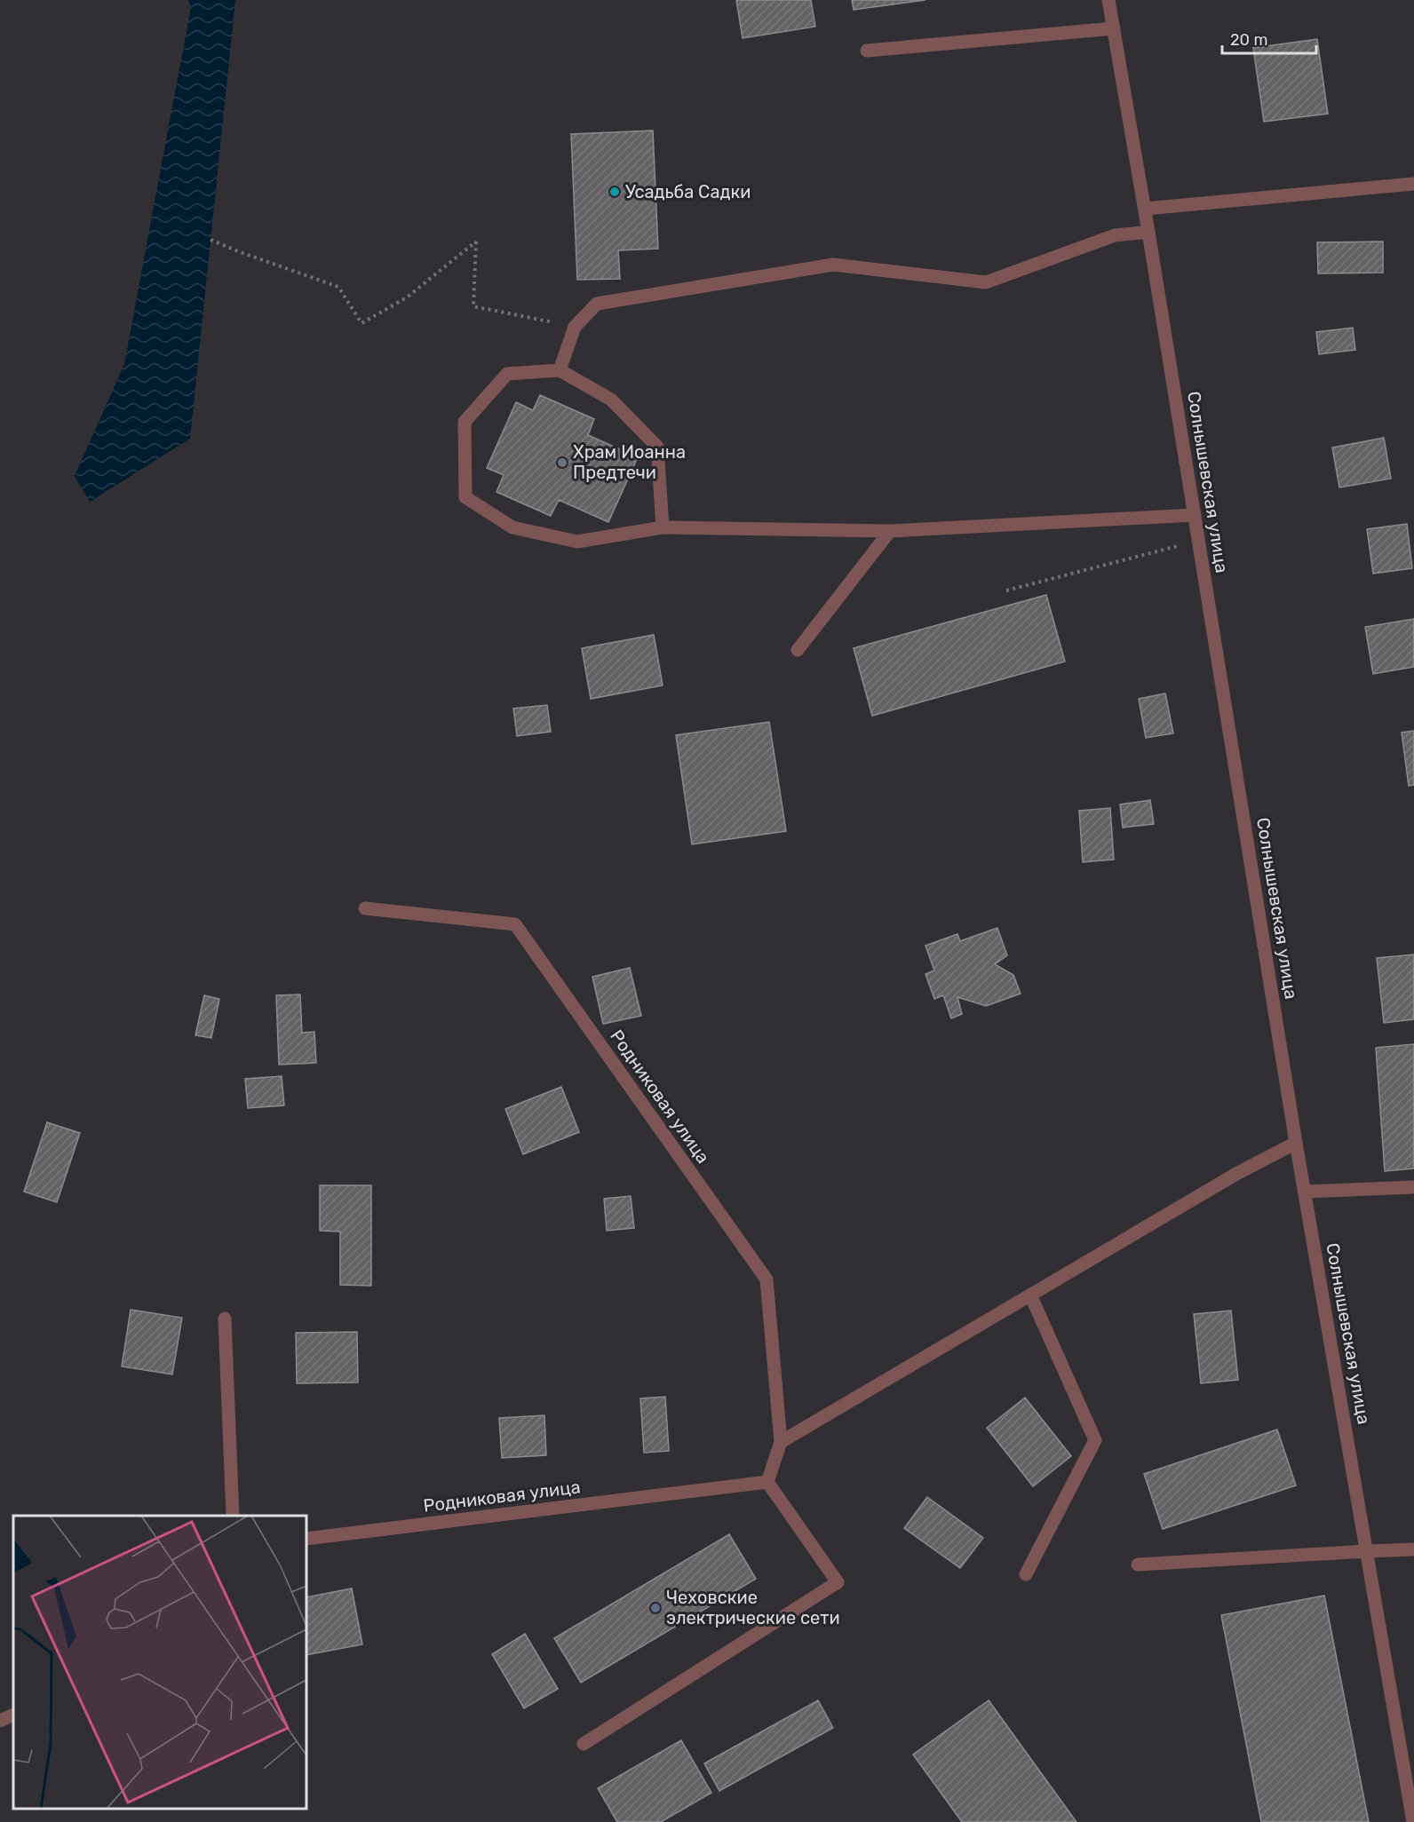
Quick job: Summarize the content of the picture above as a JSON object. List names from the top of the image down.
{
  "streets": {
    "street": ["Солнышевская улица", "Родниковая улица"]
  },
  "places": ["Усадьба Садки", "Храм Иоанна Предтечи", "Чеховские электрические сети"],
  "scale_bar": "20 m"
}
